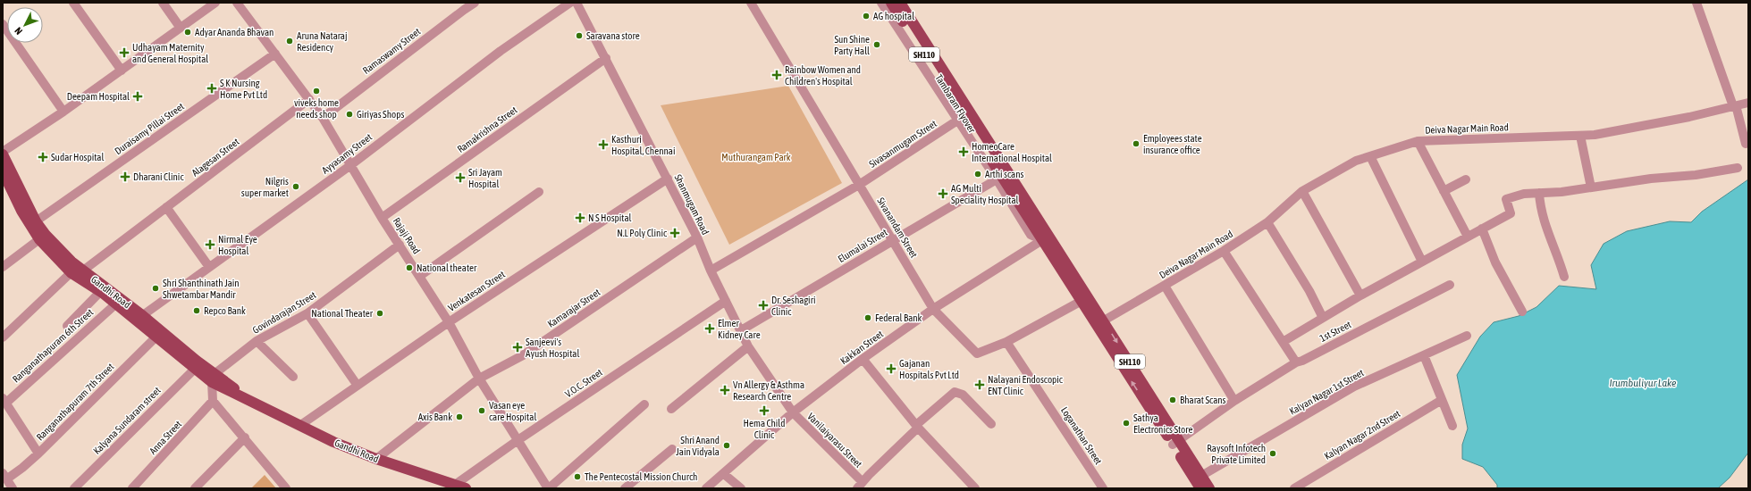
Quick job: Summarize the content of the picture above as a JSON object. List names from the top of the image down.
{
  "streets": {
    "main road": ["SH110", "Tambaram Flyover", "Gandhi Road"],
    "street": [
      "Ramaswamy Street",
      "Duraisamy Pillai Street",
      "Deiva Nagar Main Road",
      "Ramakrishna Street",
      "Sivasanmugam Street",
      "Ayyasamy Street",
      "Alagesan Street",
      "Shanmugam Road",
      "Sivanandam Street",
      "Rajaji Road",
      "Elumalai Street",
      "Venkatesan Street",
      "Kamarajar Street",
      "Govindarajan Street",
      "1st Street",
      "Ranganathapuram 6th Street",
      "Kakkan Street",
      "V.O.C. Street",
      "Kalyan Nagar 1st Street",
      "Ranganathapuram 7th Street",
      "Kalyana Sundaram street",
      "Kalyan Nagar 2nd Street",
      "Loganathan Street",
      "Anna Street",
      "Vanilaiyarasu Street"
    ]
  },
  "crossings": [
    ["Ramaswamy Street", "Rajaji Road"],
    ["SH110", "Tambaram Flyover"],
    ["SH110", "Deiva Nagar Main Road"],
    ["SH110", "Sivanandam Street"],
    ["SH110", "1st Street"],
    ["SH110", "Kakkan Street"],
    ["SH110", "Kalyan Nagar 1st Street"],
    ["Tambaram Flyover", "Kakkan Street"],
    ["Duraisamy Pillai Street", "Rajaji Road"],
    ["Duraisamy Pillai Street", "Gandhi Road"],
    ["Ramakrishna Street", "Shanmugam Road"],
    ["Ramakrishna Street", "Rajaji Road"],
    ["Sivasanmugam Street", "Shanmugam Road"],
    ["Sivasanmugam Street", "Sivanandam Street"],
    ["Ayyasamy Street", "Rajaji Road"],
    ["Ayyasamy Street", "Gandhi Road"],
    ["Alagesan Street", "Rajaji Road"],
    ["Alagesan Street", "Gandhi Road"],
    ["Shanmugam Road", "Elumalai Street"],
    ["Shanmugam Road", "Venkatesan Street"],
    ["Shanmugam Road", "Kamarajar Street"],
    ["Shanmugam Road", "Kakkan Street"],
    ["Shanmugam Road", "V.O.C. Street"],
    ["Shanmugam Road", "Vanilaiyarasu Street"],
    ["Sivanandam Street", "Elumalai Street"],
    ["Sivanandam Street", "Kakkan Street"],
    ["Sivanandam Street", "Loganathan Street"],
    ["Rajaji Road", "Venkatesan Street"],
    ["Rajaji Road", "Kamarajar Street"],
    ["Rajaji Road", "Govindarajan Street"],
    ["Rajaji Road", "V.O.C. Street"],
    ["Venkatesan Street", "Gandhi Road"],
    ["Gandhi Road", "Kamarajar Street"],
    ["Gandhi Road", "Govindarajan Street"],
    ["Gandhi Road", "Ranganathapuram 6th Street"],
    ["Gandhi Road", "V.O.C. Street"],
    ["Gandhi Road", "Ranganathapuram 7th Street"],
    ["Gandhi Road", "Kalyana Sundaram street"],
    ["Kakkan Street", "Vanilaiyarasu Street"]
  ],
  "water": ["Irumbuliyur Lake"],
  "parks": ["Muthurangam Park"],
  "places": {
    "other": [
      "AG hospital",
      "Adyar Ananda Bhavan",
      "Saravana store",
      "Aruna Nataraj Residency",
      "Sun Shine Party Hall",
      "viveks home needs shop",
      "Giriyas Shops",
      "Employees state insurance office",
      "Arthi scans",
      "Nilgris super market",
      "National theater",
      "Shri Shanthinath Jain Shwetambar Mandir",
      "Repco Bank",
      "National Theater",
      "Federal Bank",
      "Bharat Scans",
      "Vasan eye care Hospital",
      "Axis Bank",
      "Sathya Electronics Store",
      "Shri Anand Jain Vidyala",
      "Raysoft Infotech Private Limited",
      "The Pentecostal Mission Church"
    ],
    "health": [
      "Udhayam Maternity and General Hospital",
      "Rainbow Women and Children's Hospital",
      "S K Nursing Home Pvt Ltd",
      "Deepam Hospital",
      "Kasthuri Hospital, Chennai",
      "HomeoCare International Hospital",
      "Sudar Hospital",
      "Dharani Clinic",
      "Sri Jayam Hospital",
      "AG Multi Speciality Hospital",
      "N S Hospital",
      "N.L Poly Clinic",
      "Nirmal Eye Hospital",
      "Dr. Seshagiri Clinic",
      "Elmer Kidney Care",
      "Sanjeevi's Ayush Hospital",
      "Gajanan Hospitals Pvt Ltd",
      "Nalayani Endoscopic ENT Clinic",
      "Vn Allergy & Asthma Research Centre",
      "Hema Child Clinic"
    ]
  },
  "north": "bottom left"
}
